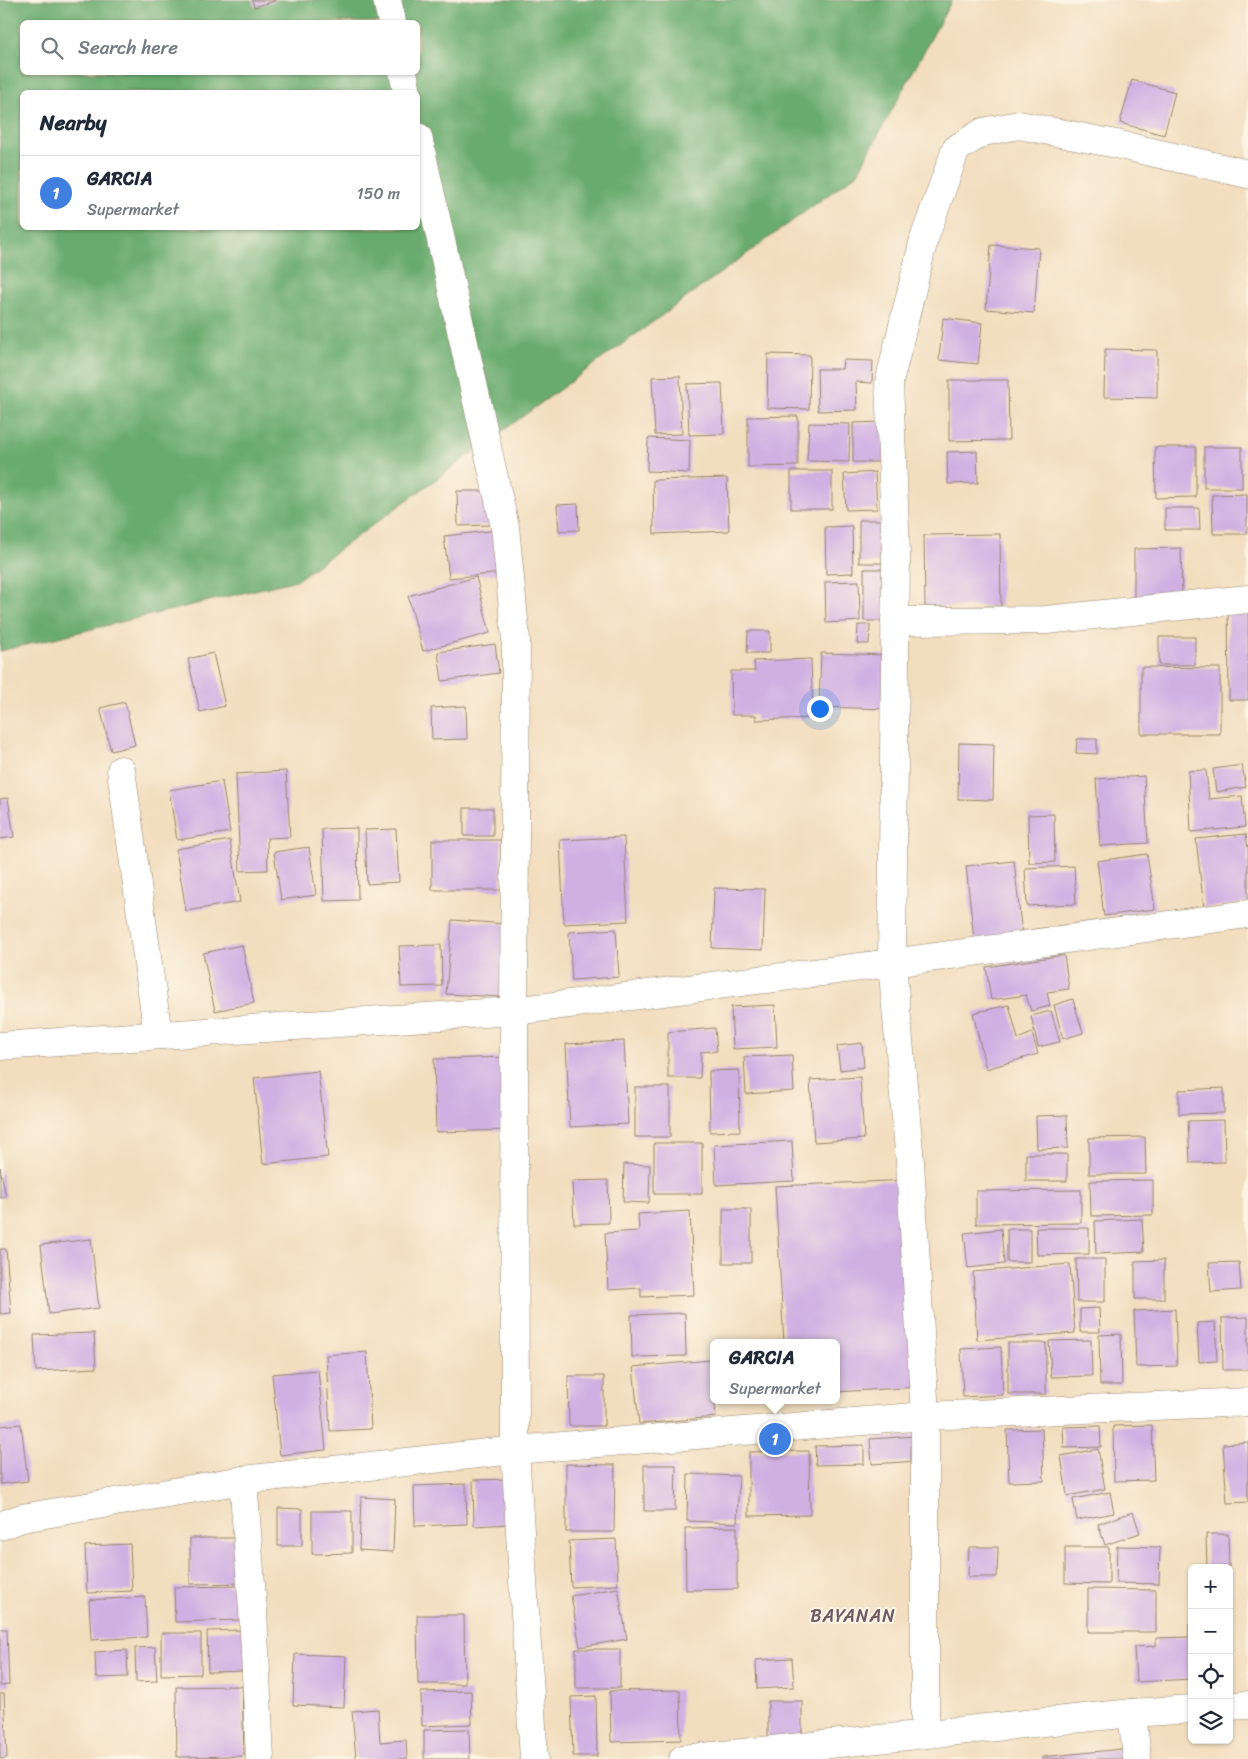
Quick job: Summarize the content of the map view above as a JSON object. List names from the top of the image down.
{
  "districts": ["BAYANAN"],
  "page": {
    "search": "Search here",
    "heading": "Nearby",
    "list": [
      {
        "mark": "1",
        "name": "GARCIA",
        "note": "Supermarket",
        "value": "150 m"
      }
    ],
    "popup": ["GARCIA", "Supermarket"],
    "pins": "1",
    "map_buttons": ["+", "−"]
  }
}
